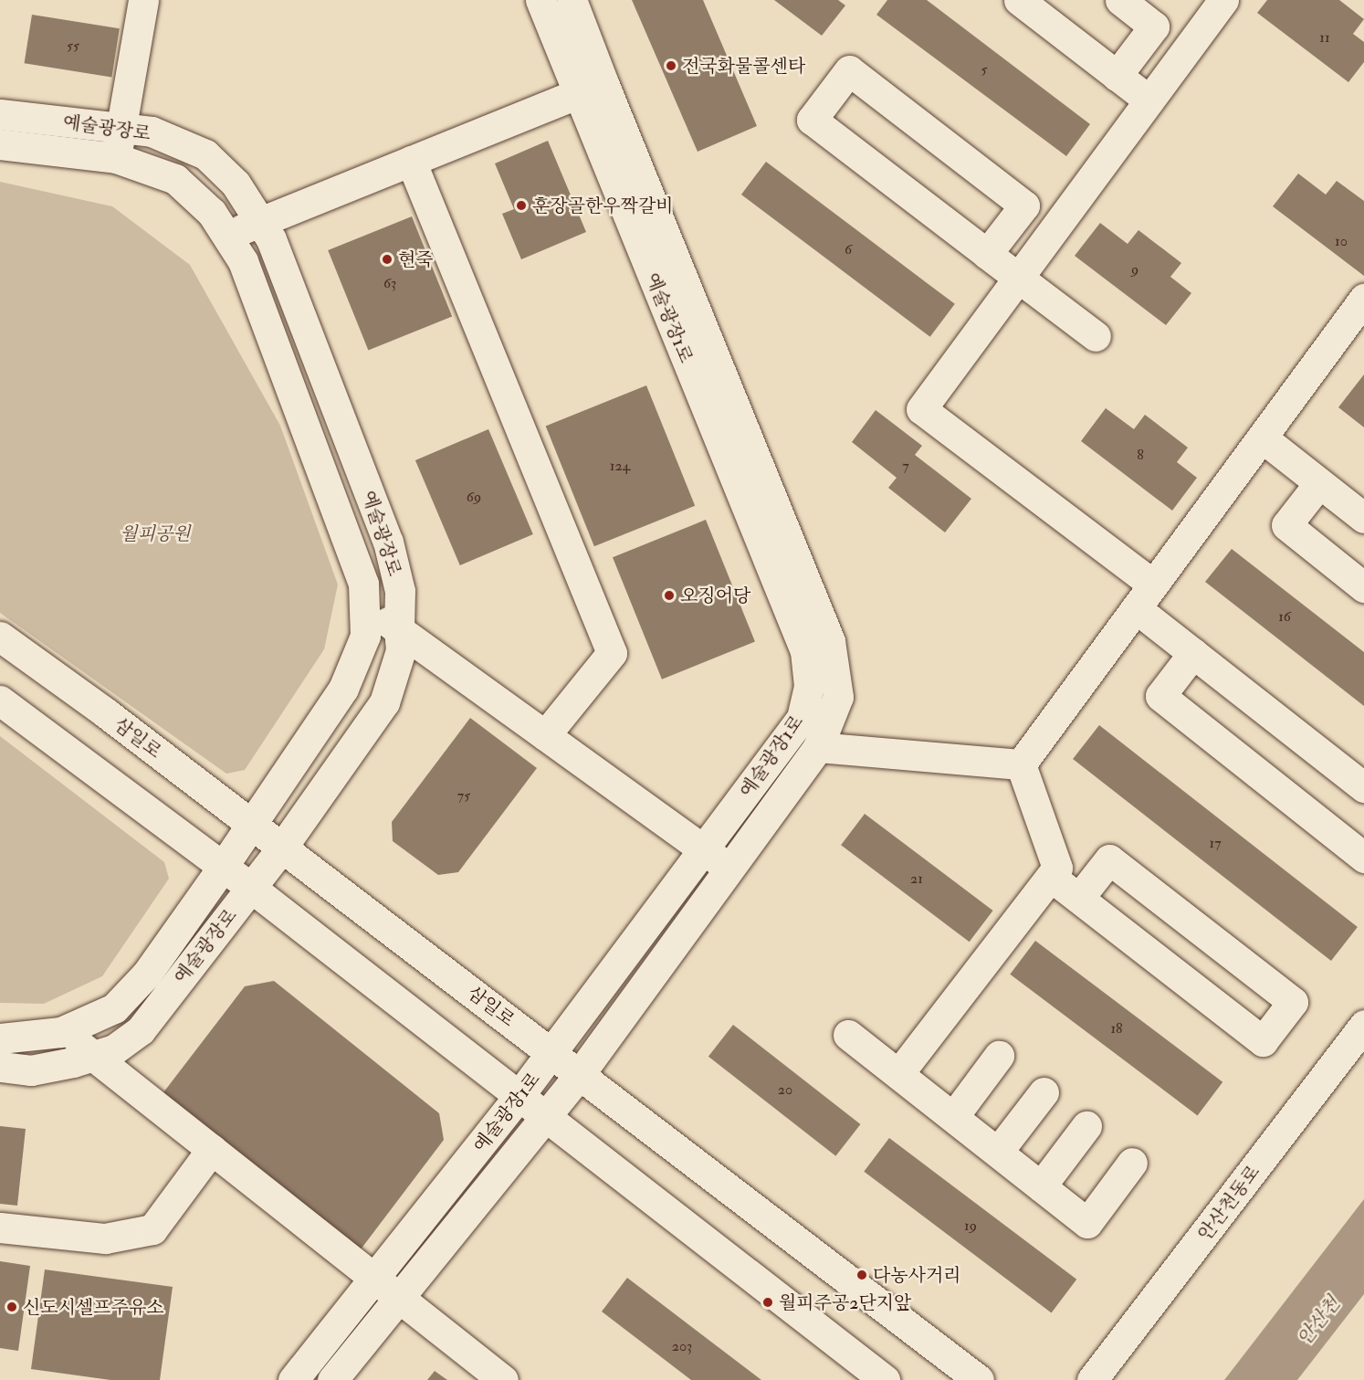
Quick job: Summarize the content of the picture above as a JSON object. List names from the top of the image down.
{
  "streets": {
    "street": [
      "예술광장로",
      "예술광장1로",
      "삼일로",
      "안산천동로"
    ]
  },
  "crossings": [
    ["예술광장로", "삼일로"],
    ["예술광장1로", "삼일로"]
  ],
  "water": ["안산천"],
  "parks": ["월피공원"],
  "places": [
    "전국화물콜센타",
    "훈장골한우짝갈비",
    "현죽",
    "오징어당",
    "다농사거리",
    "월피주공2단지앞",
    "신도시셀프주유소"
  ],
  "house_numbers": [
    "11",
    "55",
    "5",
    "10",
    "6",
    "9",
    "63",
    "8",
    "124",
    "7",
    "69",
    "16",
    "75",
    "17",
    "21",
    "18",
    "20",
    "19",
    "203"
  ]
}
